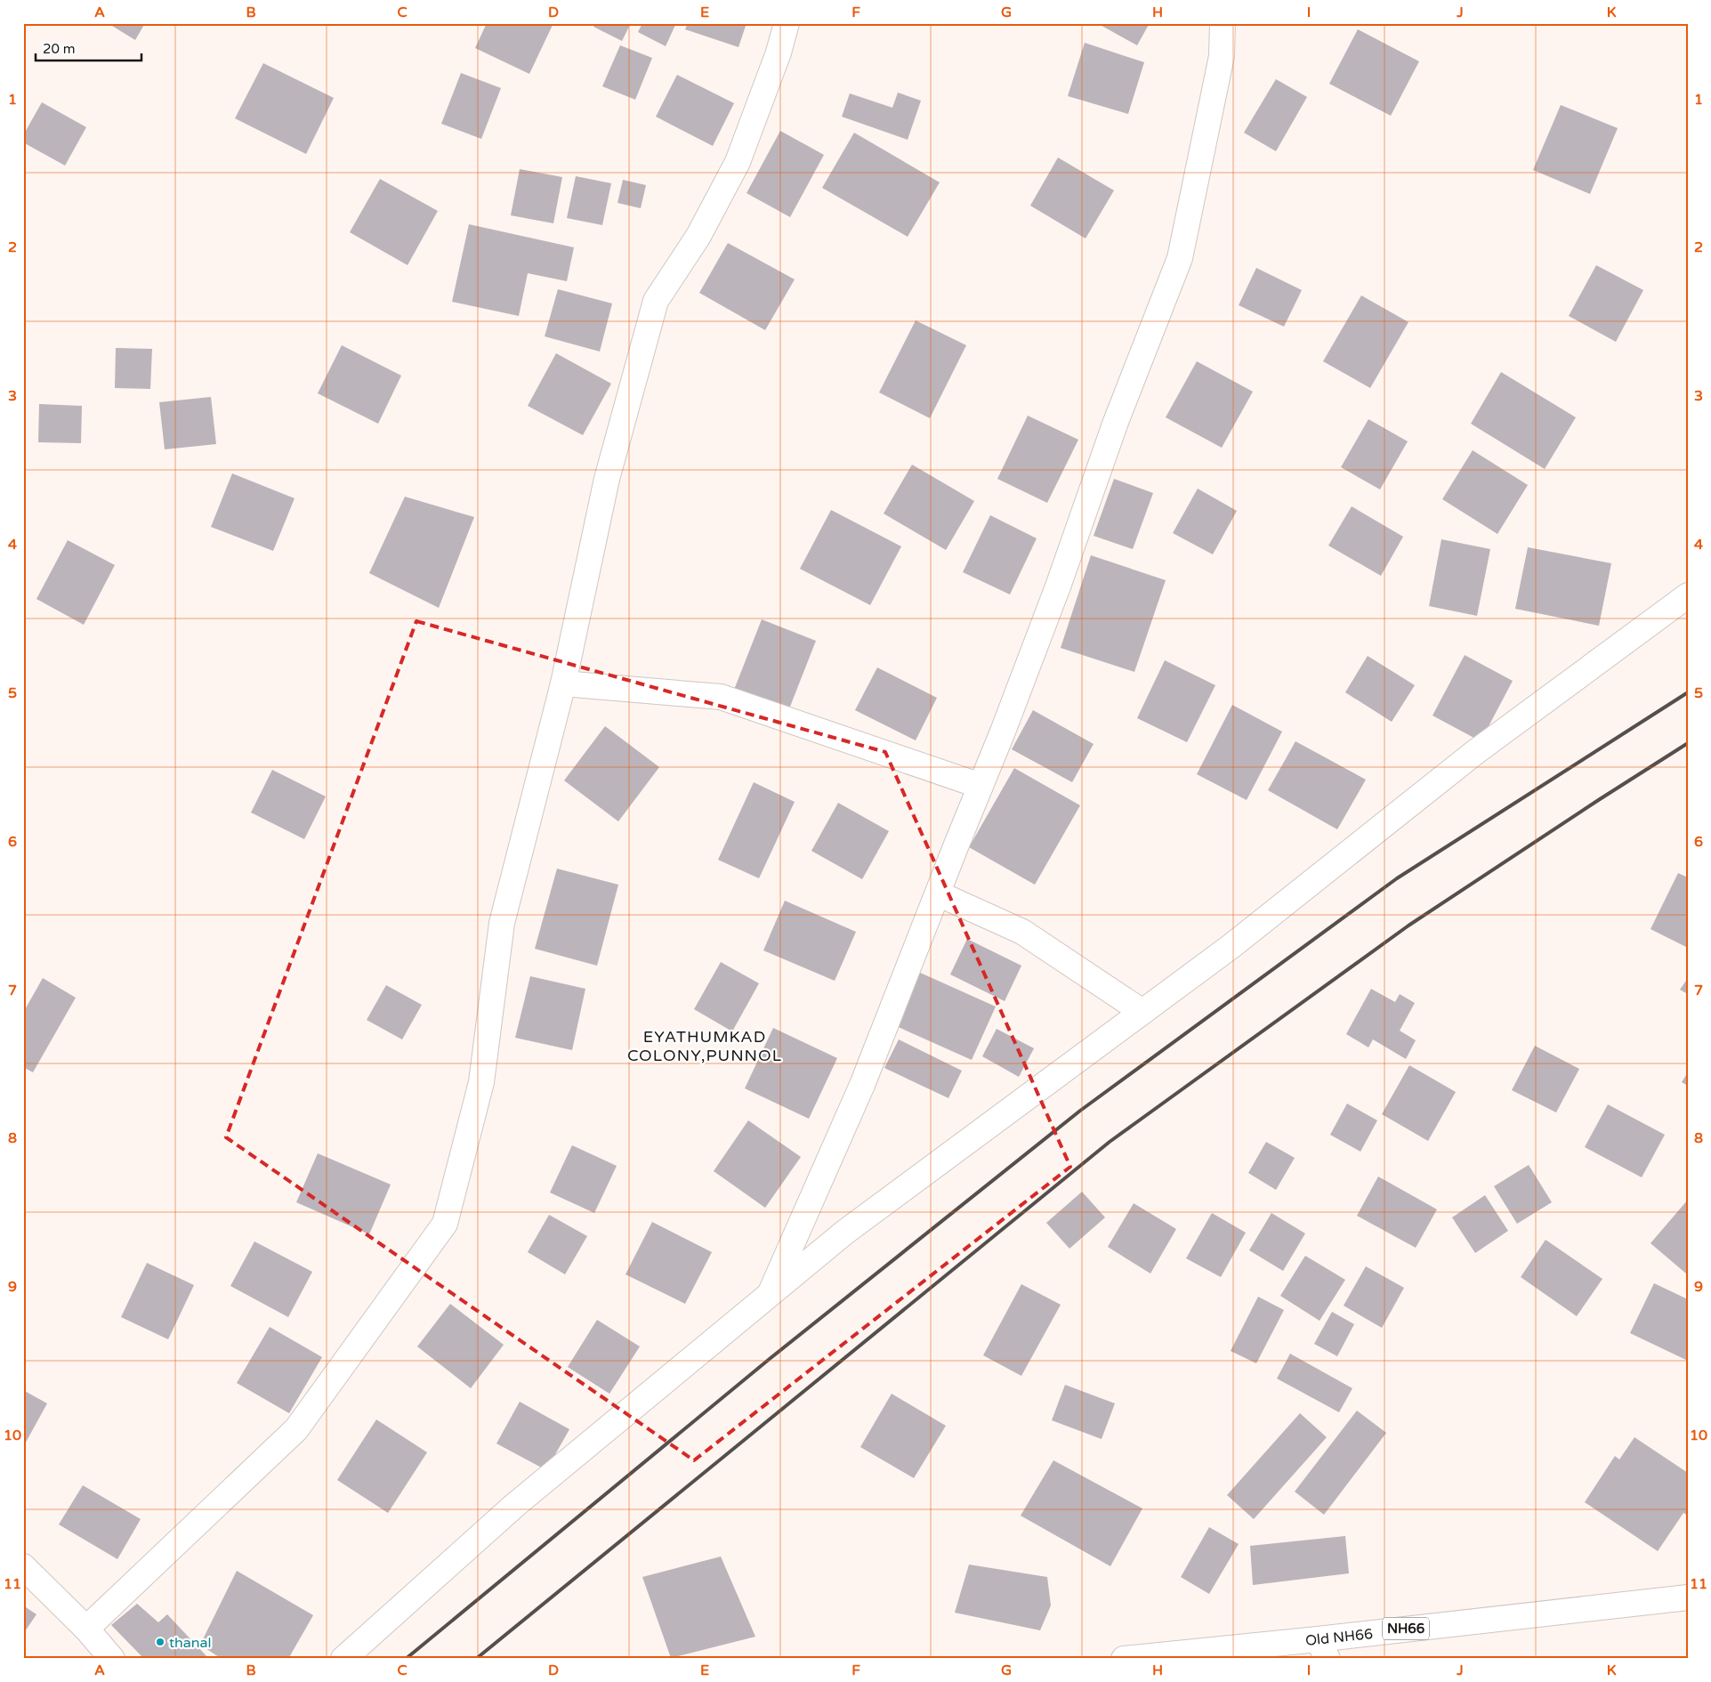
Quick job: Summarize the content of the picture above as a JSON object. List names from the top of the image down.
{
  "streets": {
    "street": ["NH66", "Old NH66"]
  },
  "districts": ["EYATHUMKAD COLONY,PUNNOL"],
  "places": ["thanal"],
  "scale_bar": "20 m",
  "grid": {
    "columns": [
      "A",
      "B",
      "C",
      "D",
      "E",
      "F",
      "G",
      "H",
      "I",
      "J",
      "K"
    ],
    "rows": [
      "1",
      "2",
      "3",
      "4",
      "5",
      "6",
      "7",
      "8",
      "9",
      "10",
      "11"
    ]
  }
}
